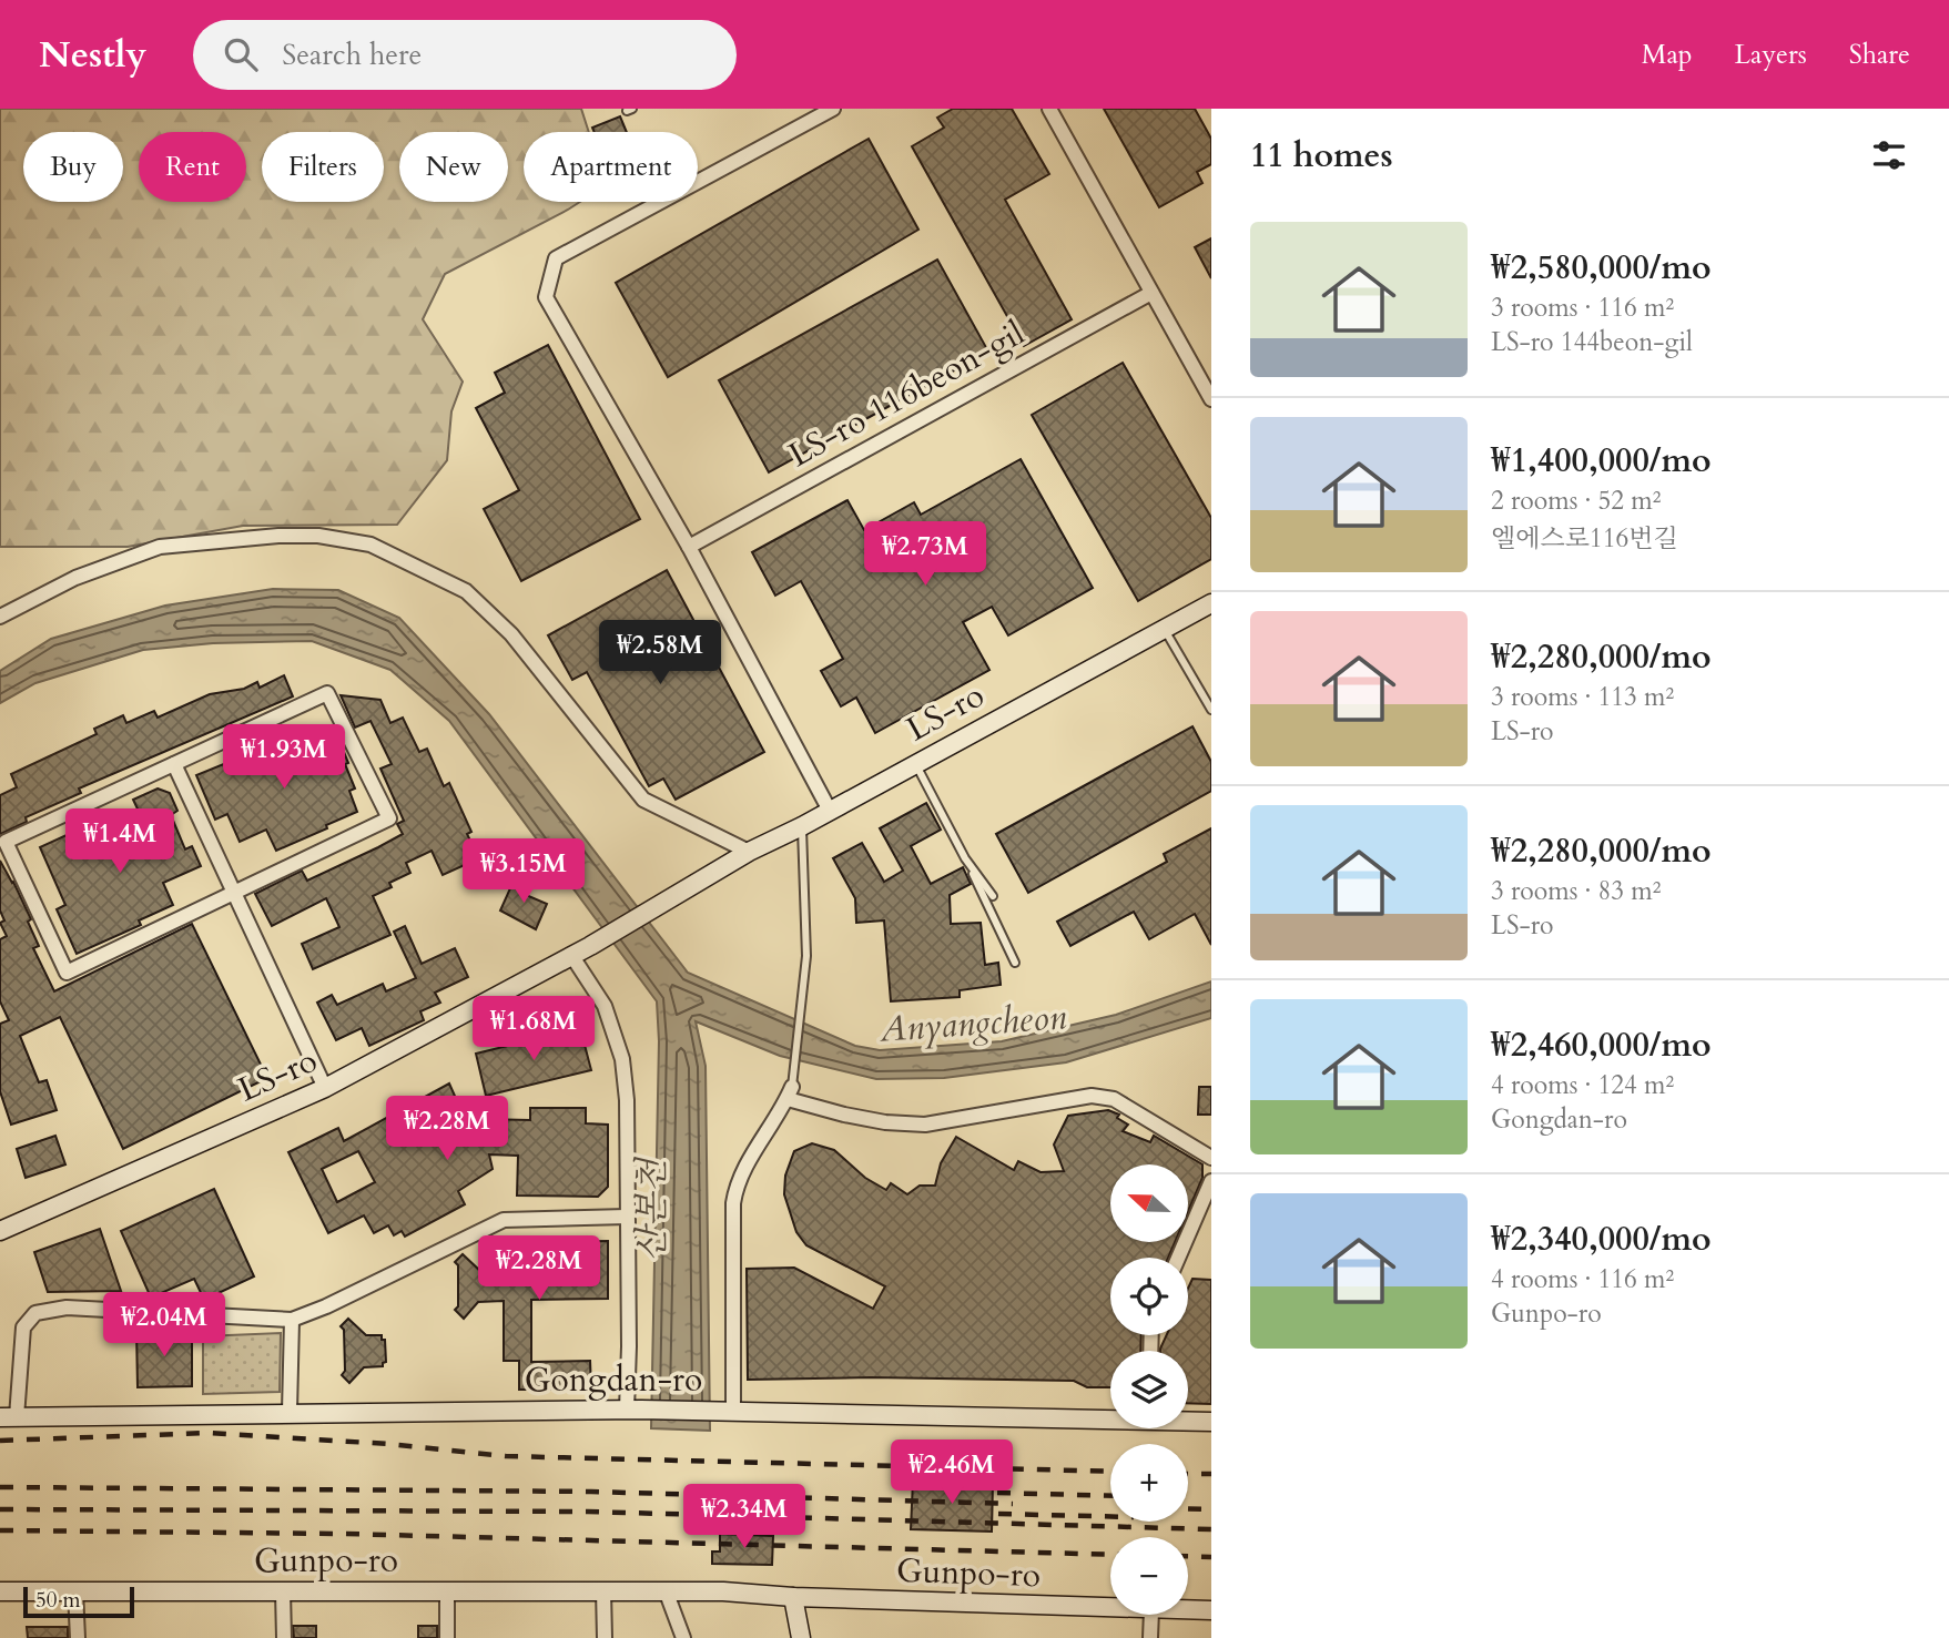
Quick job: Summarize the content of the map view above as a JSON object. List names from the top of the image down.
{
  "streets": {
    "street": [
      "LS-ro 116beon-gil",
      "LS-ro",
      "Gongdan-ro",
      "Gunpo-ro"
    ]
  },
  "water": ["Anyangcheon", "산본천"],
  "scale_bar": "50 m",
  "north": "left",
  "page": {
    "header": "Nestly",
    "search": "Search here",
    "nav": ["Map", "Layers", "Share"],
    "heading": "11 homes",
    "chip": [
      "Buy",
      "Rent",
      "Filters",
      "New",
      "Apartment"
    ],
    "list": [
      {
        "name": "₩2,580,000/mo",
        "note": "3 rooms · 116 m² · LS-ro 144beon-gil"
      },
      {
        "name": "₩1,400,000/mo",
        "note": "2 rooms · 52 m² · 엘에스로116번길"
      },
      {
        "name": "₩2,280,000/mo",
        "note": "3 rooms · 113 m² · LS-ro"
      },
      {
        "name": "₩2,280,000/mo",
        "note": "3 rooms · 83 m² · LS-ro"
      },
      {
        "name": "₩2,460,000/mo",
        "note": "4 rooms · 124 m² · Gongdan-ro"
      },
      {
        "name": "₩2,340,000/mo",
        "note": "4 rooms · 116 m² · Gunpo-ro"
      }
    ],
    "price": [
      "₩2.73M",
      "₩2.58M",
      "₩1.93M",
      "₩1.4M",
      "₩3.15M",
      "₩1.68M",
      "₩2.28M",
      "₩2.28M",
      "₩2.04M",
      "₩2.46M",
      "₩2.34M"
    ],
    "map_buttons": ["+", "−"],
    "scale": "50 m"
  }
}
